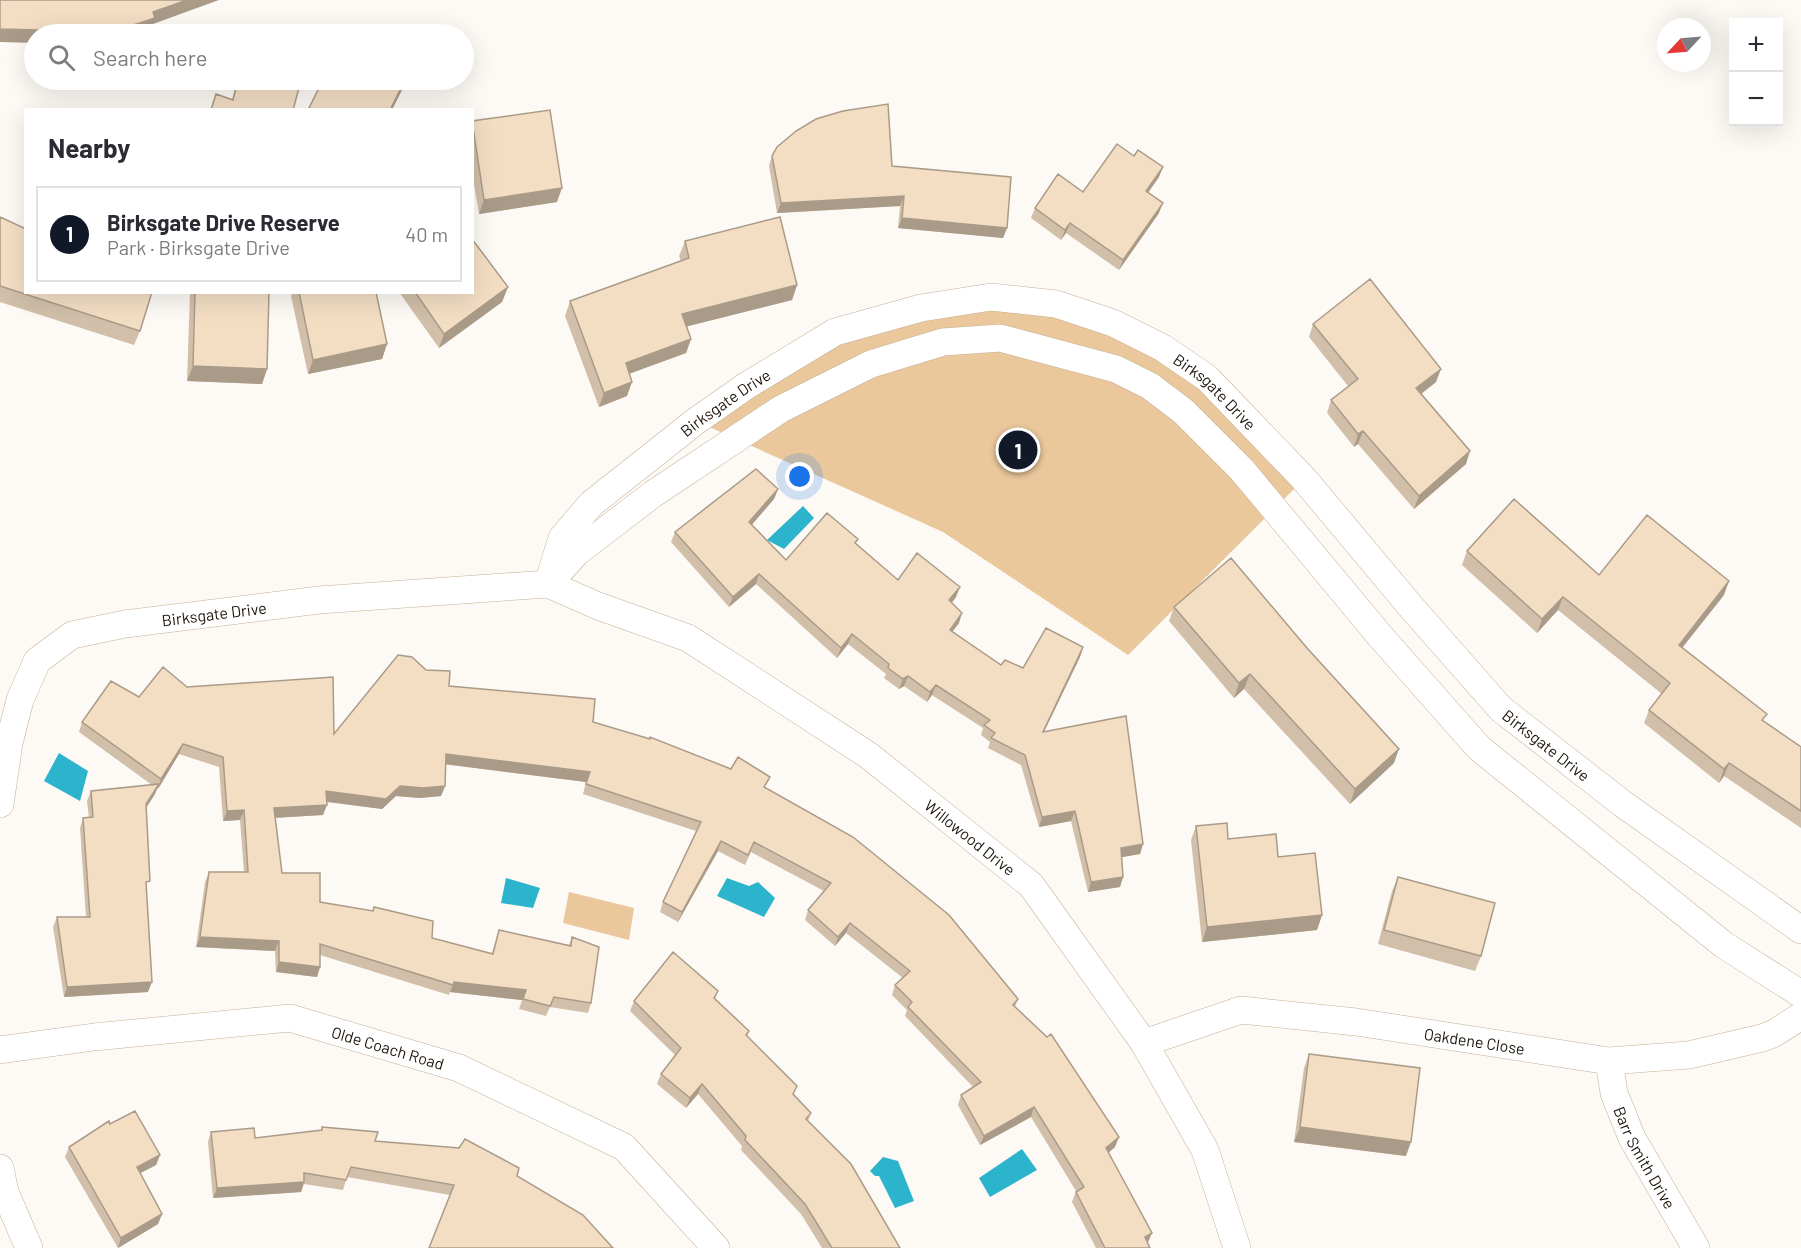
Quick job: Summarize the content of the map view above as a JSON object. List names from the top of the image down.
{
  "streets": {
    "street": [
      "Birksgate Drive",
      "Willowood Drive",
      "Oakdene Close",
      "Olde Coach Road",
      "Barr Smith Drive"
    ]
  },
  "crossings": [
    ["Birksgate Drive", "Willowood Drive"],
    ["Willowood Drive", "Oakdene Close"],
    ["Oakdene Close", "Barr Smith Drive"]
  ],
  "north": "bottom left",
  "page": {
    "map_buttons": ["+", "−"],
    "search": "Search here",
    "heading": "Nearby",
    "list": [
      {
        "mark": "1",
        "name": "Birksgate Drive Reserve",
        "note": "Park · Birksgate Drive",
        "value": "40 m"
      }
    ],
    "pins": "1"
  }
}
